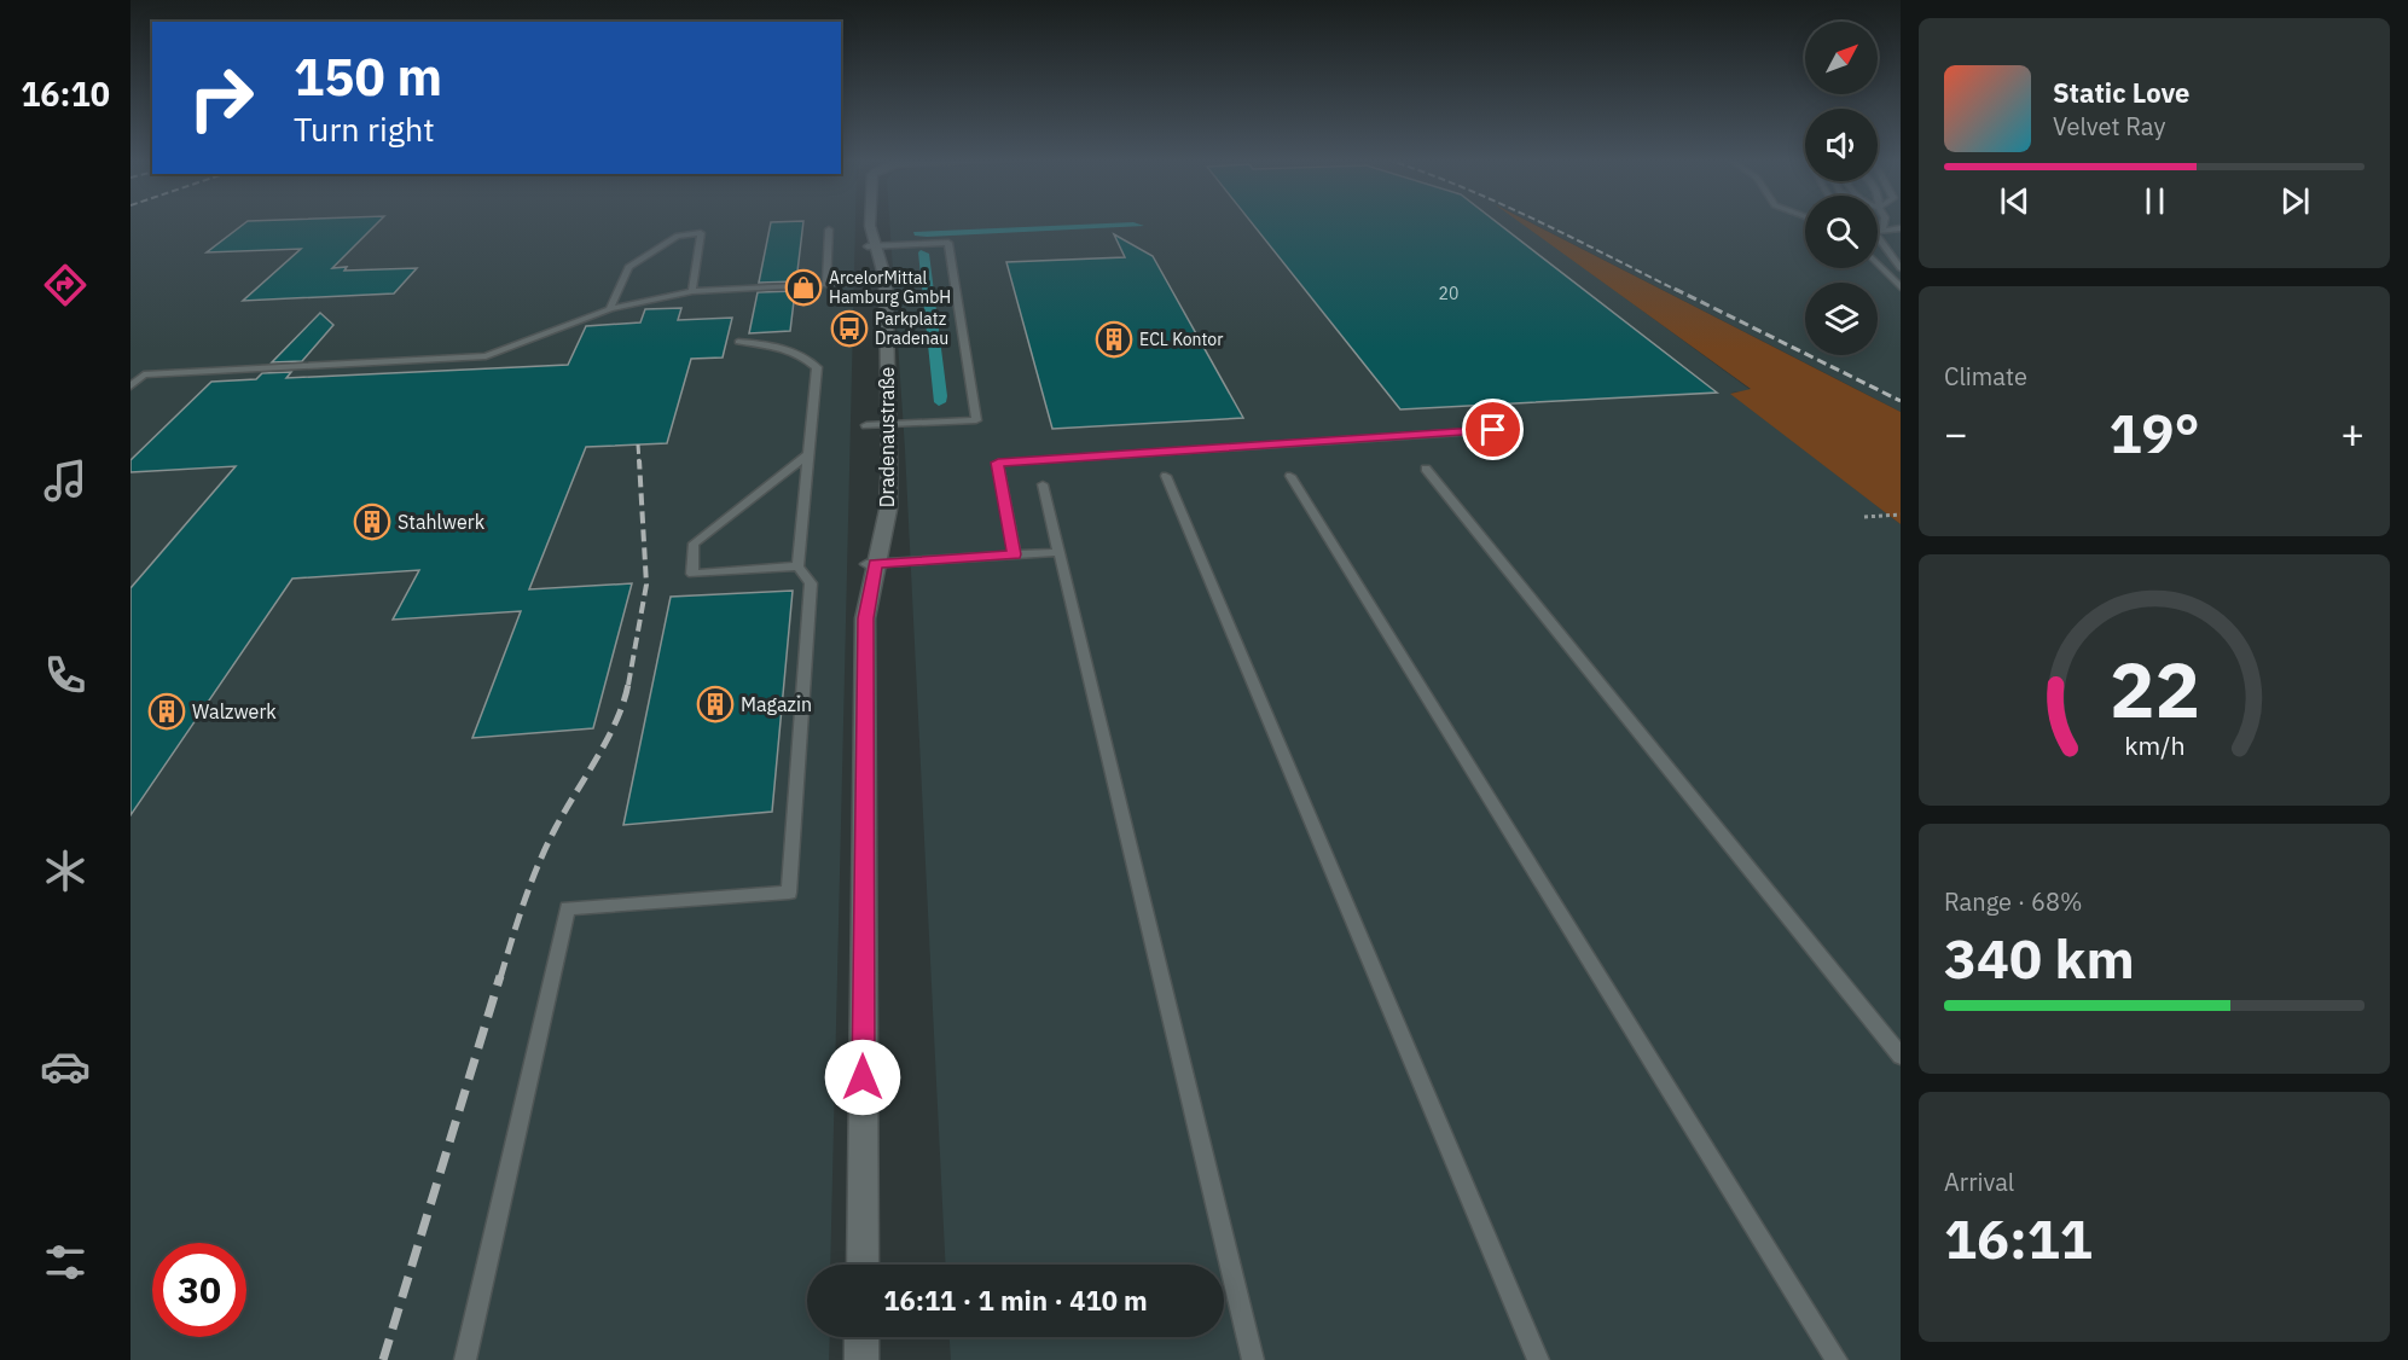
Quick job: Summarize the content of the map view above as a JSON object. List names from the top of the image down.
{
  "streets": {
    "street": ["Dradenaustraße"]
  },
  "places": {
    "shop": ["ArcelorMittal Hamburg GmbH"],
    "bus stop": ["Parkplatz Dradenau"],
    "building": [
      "ECL Kontor",
      "Stahlwerk",
      "Magazin",
      "Walzwerk"
    ]
  },
  "house_numbers": ["20"],
  "north": "top right",
  "page": {
    "tabs": "16:10",
    "turn": ["150 m", "Turn right"],
    "song": ["Static Love", "Velvet Ray"],
    "tile": [
      "Climate",
      ["Range · 68%", "340 km"],
      ["Arrival", "16:11"]
    ],
    "heat": ["−", "19°", "+"],
    "limit": "30",
    "trip": "16:11 · 1 min · 410 m",
    "gauge": ["22", "km/h"]
  }
}
